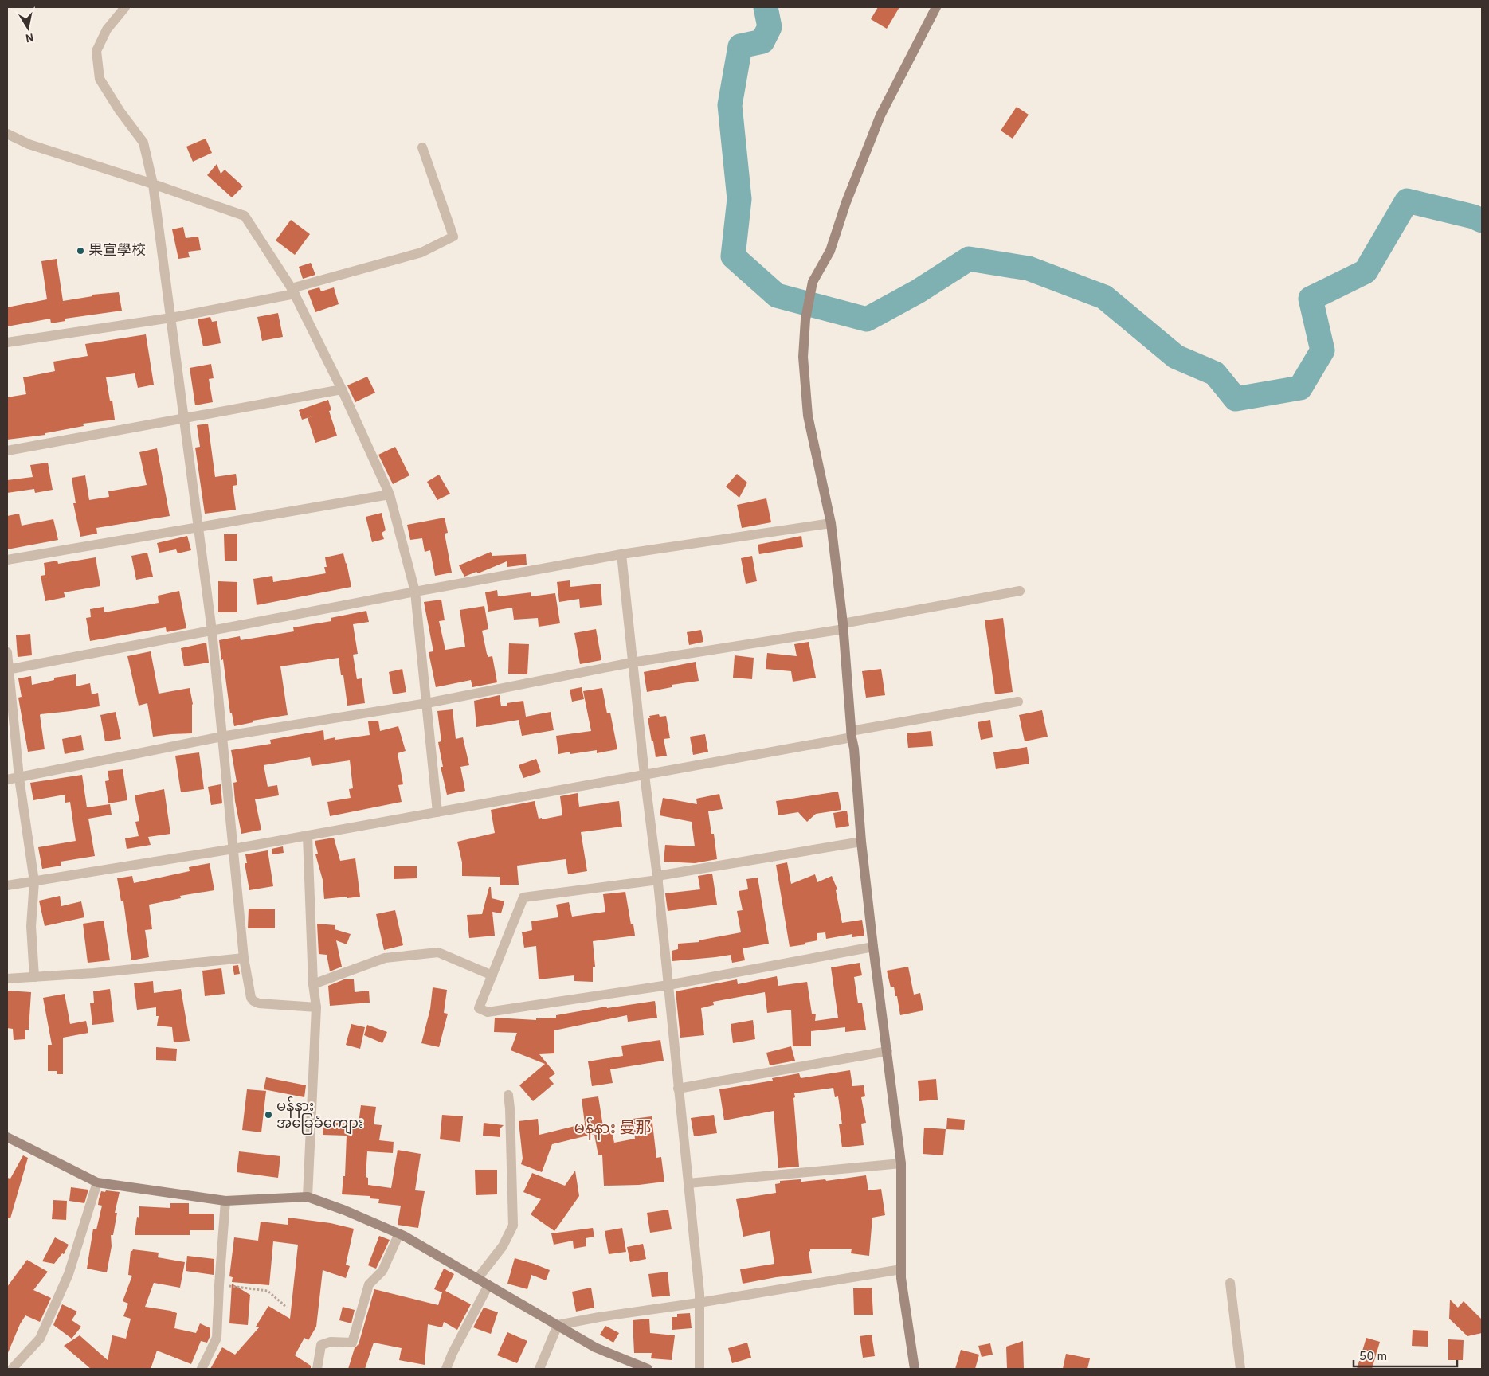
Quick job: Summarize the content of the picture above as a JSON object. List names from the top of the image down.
{
  "districts": ["မန်နား 曼那"],
  "places": ["果宣學校", "မန်နား အခြေခံကျေား"],
  "scale_bar": "50 m",
  "north": "bottom"
}
